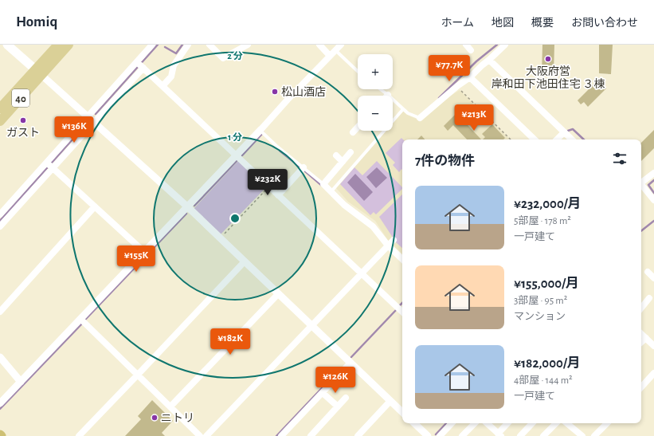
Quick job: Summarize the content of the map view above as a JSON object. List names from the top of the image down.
{
  "streets": {
    "main road": ["40"]
  },
  "places": [
    "大阪府営 岸和田下池田住宅 ３棟",
    "松山酒店",
    "ガスト",
    "ニトリ"
  ],
  "page": {
    "header": "Homiq",
    "nav": [
      "ホーム",
      "地図",
      "概要",
      "お問い合わせ"
    ],
    "map_buttons": ["+", "−"],
    "price": [
      "¥77.7K",
      "¥213K",
      "¥136K",
      "¥232K",
      "¥155K",
      "¥182K",
      "¥126K"
    ],
    "heading": "7件の物件",
    "list": [
      {
        "name": "¥232,000/月",
        "note": "5部屋 · 178 m² · 一戸建て"
      },
      {
        "name": "¥155,000/月",
        "note": "3部屋 · 95 m² · マンション"
      },
      {
        "name": "¥182,000/月",
        "note": "4部屋 · 144 m² · 一戸建て"
      }
    ]
  },
  "rings": ["2 分", "1 分"]
}
